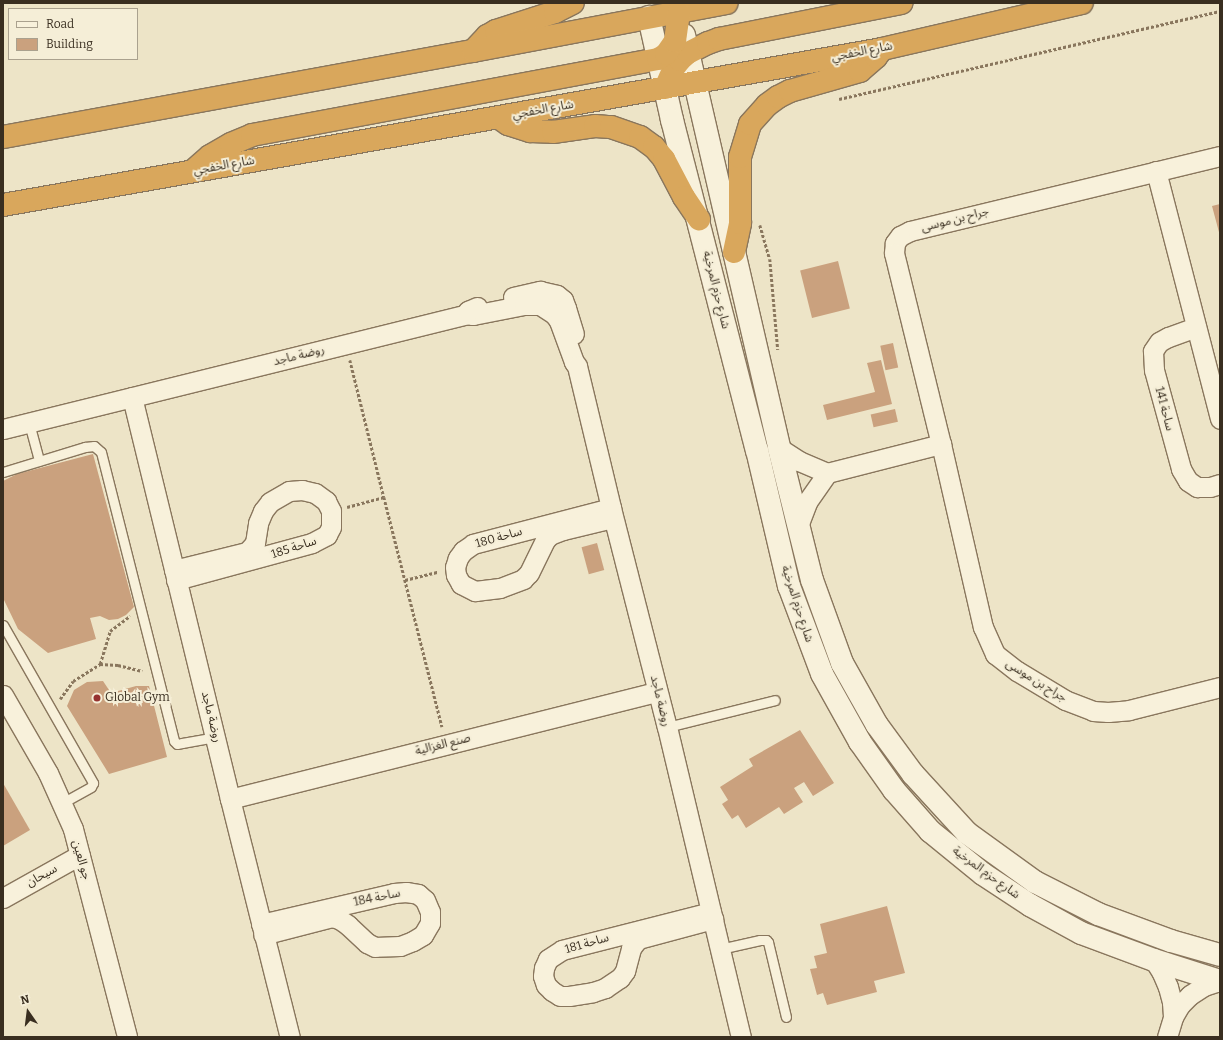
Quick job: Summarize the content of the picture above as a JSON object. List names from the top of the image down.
{
  "streets": {
    "highway": ["شارع الخفجي"],
    "street": [
      "جراح بن موسى",
      "شارع حزم المرخية",
      "روضة ماجد",
      "ساحة 141",
      "ساحة 180",
      "ساحة 185",
      "صنع الغزالية",
      "جو العين",
      "سيحان",
      "ساحة 184",
      "ساحة 181"
    ]
  },
  "crossings": [
    ["شارع الخفجي", "شارع حزم المرخية"],
    ["روضة ماجد", "ساحة 180"],
    ["روضة ماجد", "ساحة 185"],
    ["روضة ماجد", "صنع الغزالية"],
    ["روضة ماجد", "ساحة 184"],
    ["روضة ماجد", "ساحة 181"],
    ["جو العين", "سيحان"]
  ],
  "places": ["Global Gym"],
  "legend": ["Road", "Building"],
  "north": "top"
}
